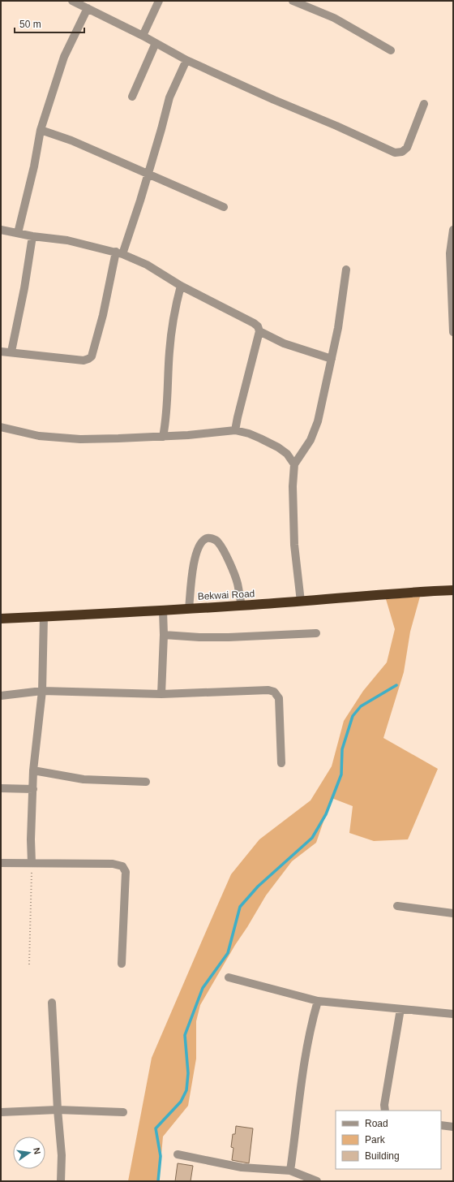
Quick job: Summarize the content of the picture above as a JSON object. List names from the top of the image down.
{
  "streets": {
    "highway": ["Bekwai Road"]
  },
  "legend": ["Road", "Park", "Building"],
  "scale_bar": "50 m",
  "north": "right"
}
